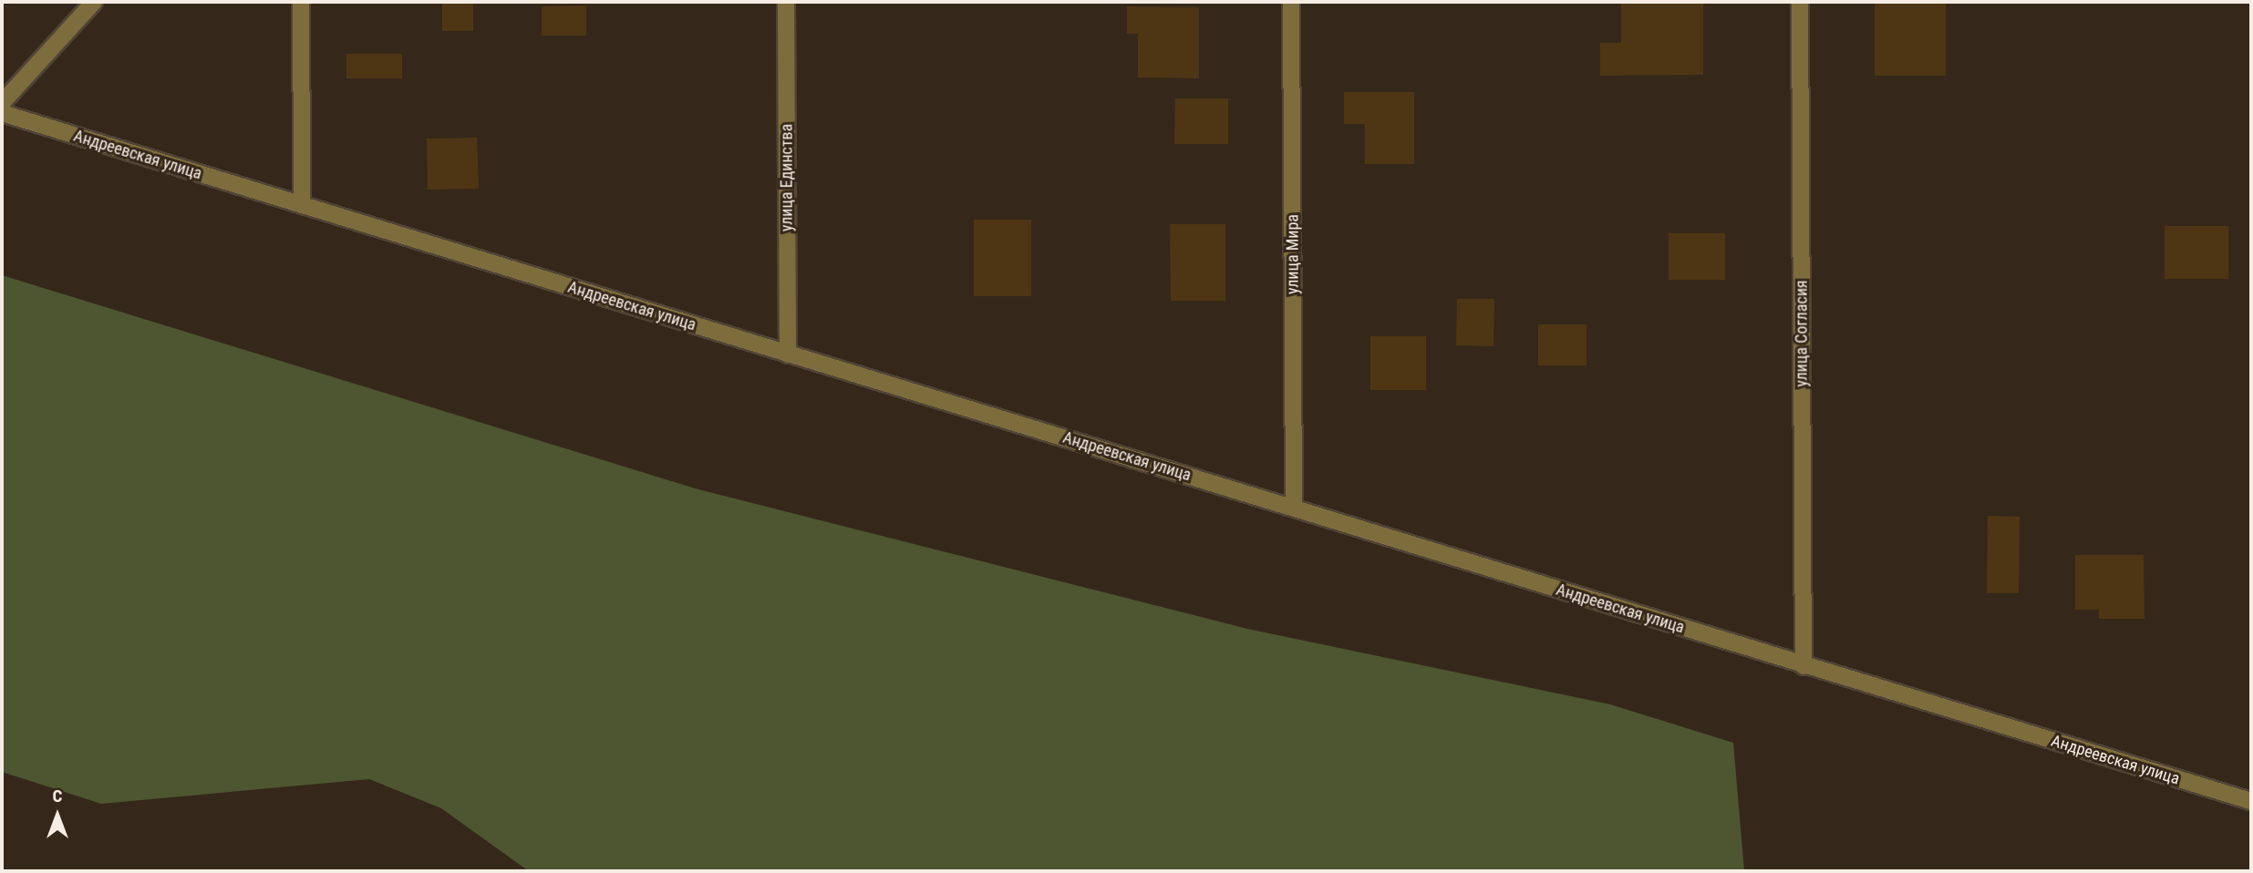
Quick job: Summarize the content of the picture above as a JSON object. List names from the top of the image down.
{
  "streets": {
    "street": [
      "Андреевская улица",
      "улица Единства",
      "улица Мира",
      "улица Согласия"
    ]
  },
  "crossings": [
    ["Андреевская улица", "улица Единства"],
    ["Андреевская улица", "улица Мира"],
    ["Андреевская улица", "улица Согласия"]
  ],
  "north": "top"
}
